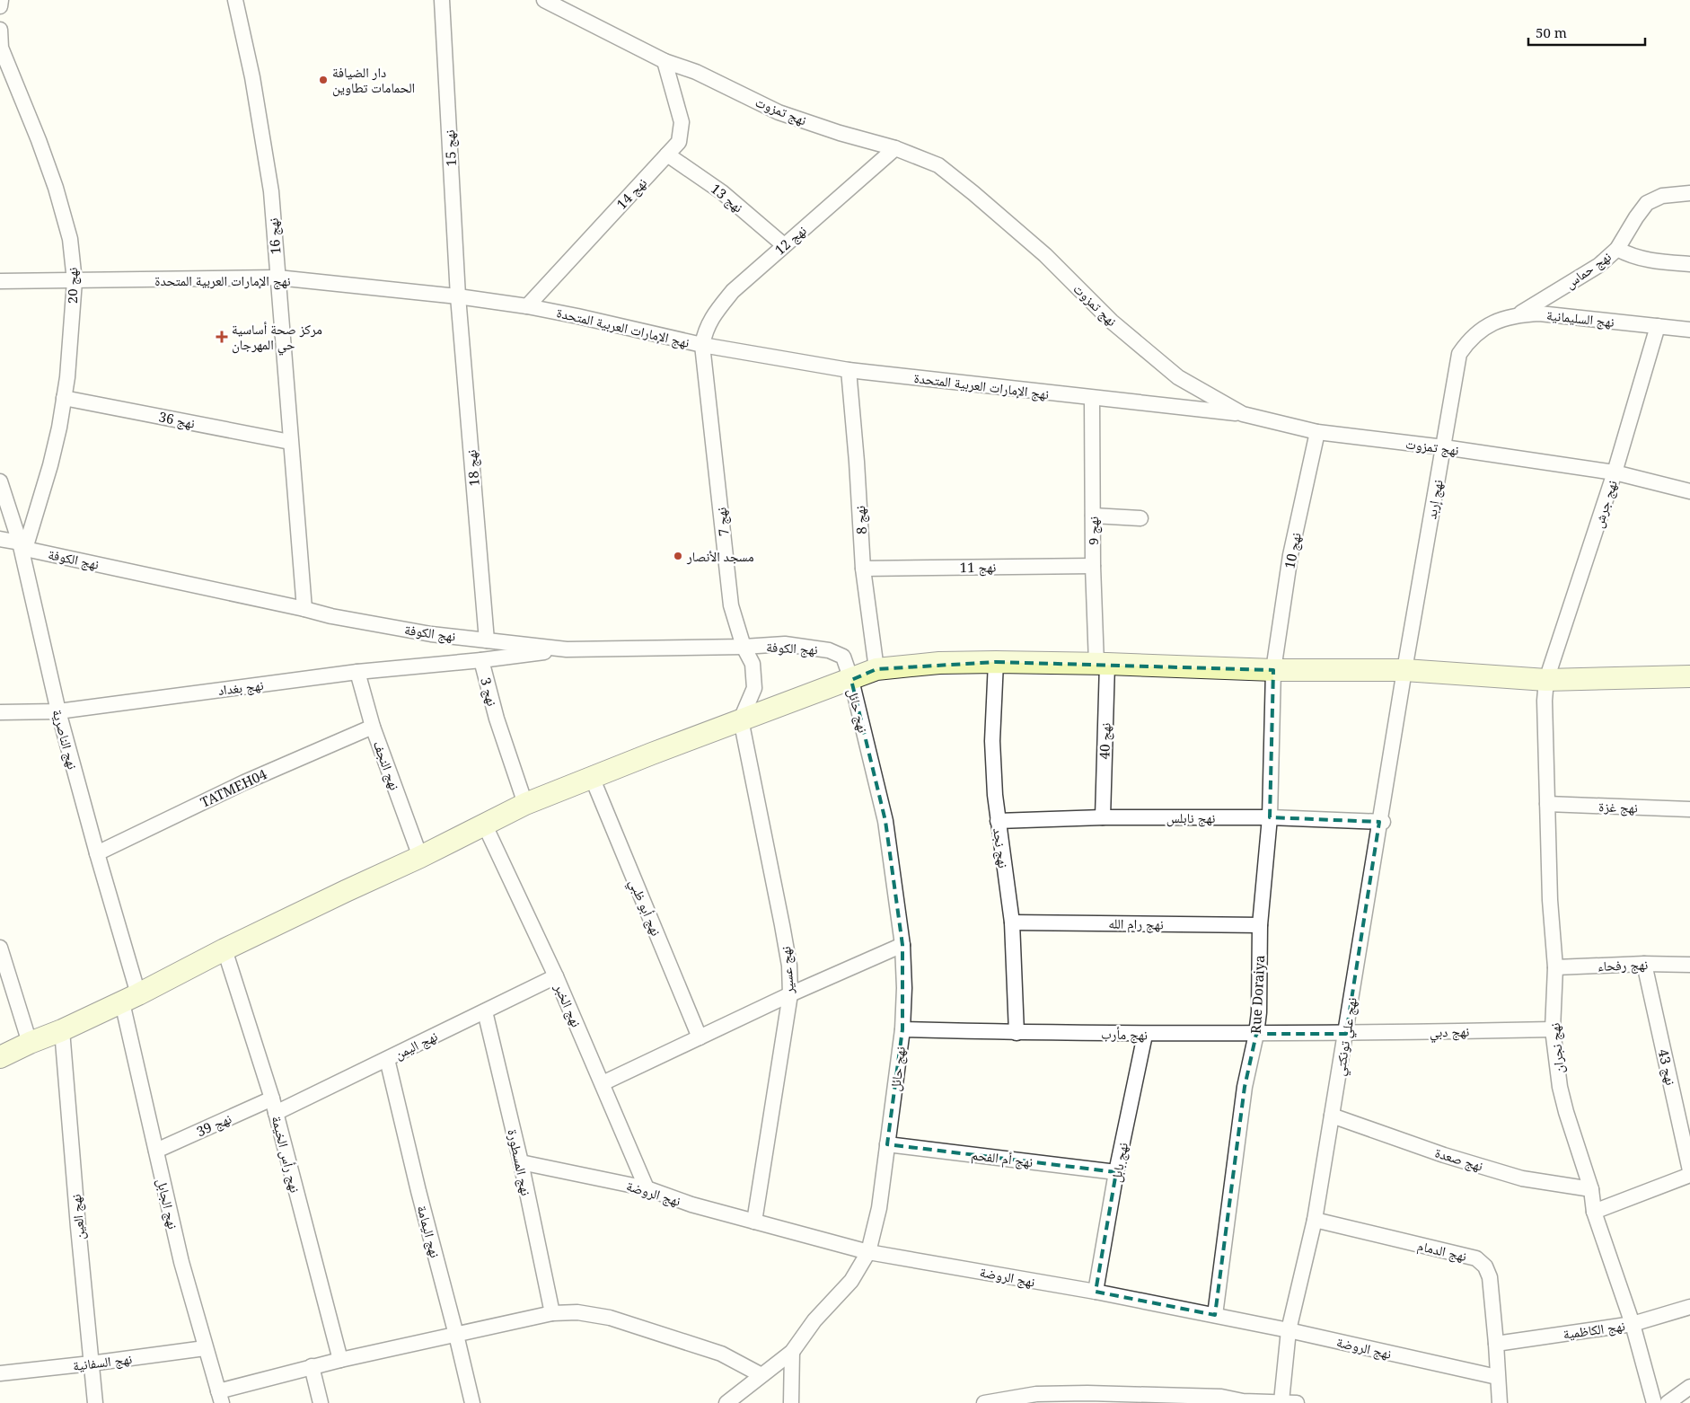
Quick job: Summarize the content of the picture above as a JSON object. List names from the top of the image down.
{
  "streets": {
    "street": [
      "نهج تمزوت",
      "نهج 15",
      "نهج 14",
      "نهج 13",
      "نهج 16",
      "نهج 12",
      "نهج حماس",
      "نهج الإمارات العربية المتحدة",
      "نهج 20",
      "نهج السليمانية",
      "نهج 36",
      "نهج 18",
      "نهج إربد",
      "نهج جرش",
      "نهج 8",
      "نهج 7",
      "نهج 9",
      "نهج 10",
      "نهج الكوفة",
      "نهج 11",
      "نهج بغداد",
      "نهج 3",
      "نهج حائل",
      "نهج الناصرية",
      "نهج 40",
      "نهج النجف",
      "TATMEH04",
      "نهج غزة",
      "نهج نابلس",
      "نهج نجد",
      "نهج أبو ظبي",
      "نهج رام الله",
      "نهج رفحاء",
      "نهج عسير",
      "Rue Doraiya",
      "نهج الخبر",
      "نهج دبي",
      "نهج مأرب",
      "نهج علي تونكتي",
      "نهج اليمن",
      "نهج نجران",
      "نهج 43",
      "نهج 39",
      "نهج رأس الخيمة",
      "نهج أم الفحم",
      "نهج صعدة",
      "نهج المسطورة",
      "نهج بابل",
      "نهج الروضة",
      "نهج الجابل",
      "نهج العين",
      "نهج اليمامة",
      "نهج الدمام",
      "نهج الكاظمية",
      "نهج السفانية"
    ]
  },
  "crossings": [
    ["نهج تمزوت", "نهج 14"],
    ["نهج تمزوت", "نهج 12"],
    ["نهج تمزوت", "نهج الإمارات العربية المتحدة"],
    ["نهج تمزوت", "نهج إربد"],
    ["نهج تمزوت", "نهج جرش"],
    ["نهج تمزوت", "نهج 10"],
    ["نهج 15", "نهج الإمارات العربية المتحدة"],
    ["نهج 15", "نهج 18"],
    ["نهج 14", "نهج 13"],
    ["نهج 14", "نهج الإمارات العربية المتحدة"],
    ["نهج 13", "نهج 12"],
    ["نهج 16", "نهج الإمارات العربية المتحدة"],
    ["نهج 16", "نهج 36"],
    ["نهج 16", "نهج الكوفة"],
    ["نهج 12", "نهج الإمارات العربية المتحدة"],
    ["نهج 12", "نهج 7"],
    ["نهج حماس", "نهج السليمانية"],
    ["نهج الإمارات العربية المتحدة", "نهج 20"],
    ["نهج الإمارات العربية المتحدة", "نهج 18"],
    ["نهج الإمارات العربية المتحدة", "نهج 8"],
    ["نهج الإمارات العربية المتحدة", "نهج 7"],
    ["نهج الإمارات العربية المتحدة", "نهج 9"],
    ["نهج 20", "نهج 36"],
    ["نهج 20", "نهج الكوفة"],
    ["نهج 20", "نهج الناصرية"],
    ["نهج السليمانية", "نهج إربد"],
    ["نهج السليمانية", "نهج جرش"],
    ["نهج 18", "نهج الكوفة"],
    ["نهج إربد", "نهج علي تونكتي"],
    ["نهج جرش", "نهج نجران"],
    ["نهج 8", "نهج 11"],
    ["نهج 7", "نهج الكوفة"],
    ["نهج 7", "نهج عسير"],
    ["نهج 9", "نهج 11"],
    ["نهج 9", "نهج 40"],
    ["نهج 10", "Rue Doraiya"],
    ["نهج الكوفة", "نهج 3"],
    ["نهج الكوفة", "نهج حائل"],
    ["نهج الكوفة", "نهج الناصرية"],
    ["نهج بغداد", "نهج 3"],
    ["نهج بغداد", "نهج الناصرية"],
    ["نهج بغداد", "نهج النجف"],
    ["نهج حائل", "نهج مأرب"],
    ["نهج حائل", "نهج أم الفحم"],
    ["نهج حائل", "نهج الروضة"],
    ["نهج الناصرية", "TATMEH04"],
    ["نهج الناصرية", "نهج الجابل"],
    ["نهج 40", "نهج نابلس"],
    ["نهج النجف", "TATMEH04"],
    ["نهج غزة", "نهج نجران"],
    ["نهج نابلس", "نهج نجد"],
    ["نهج نابلس", "Rue Doraiya"],
    ["نهج نابلس", "نهج علي تونكتي"],
    ["نهج نجد", "نهج رام الله"],
    ["نهج نجد", "نهج مأرب"],
    ["نهج رام الله", "Rue Doraiya"],
    ["نهج رفحاء", "نهج نجران"],
    ["نهج رفحاء", "نهج 43"],
    ["نهج عسير", "نهج الروضة"],
    ["Rue Doraiya", "نهج مأرب"],
    ["Rue Doraiya", "نهج الروضة"],
    ["نهج الخبر", "نهج اليمن"],
    ["نهج الخبر", "نهج الروضة"],
    ["نهج دبي", "نهج مأرب"],
    ["نهج دبي", "نهج علي تونكتي"],
    ["نهج دبي", "نهج نجران"],
    ["نهج مأرب", "نهج علي تونكتي"],
    ["نهج مأرب", "نهج بابل"],
    ["نهج علي تونكتي", "نهج صعدة"],
    ["نهج علي تونكتي", "نهج الروضة"],
    ["نهج علي تونكتي", "نهج الدمام"],
    ["نهج اليمن", "نهج رأس الخيمة"],
    ["نهج اليمن", "نهج المسطورة"],
    ["نهج اليمن", "نهج اليمامة"],
    ["نهج نجران", "نهج صعدة"],
    ["نهج نجران", "نهج الكاظمية"],
    ["نهج 39", "نهج رأس الخيمة"],
    ["نهج 39", "نهج الجابل"],
    ["نهج أم الفحم", "نهج بابل"],
    ["نهج المسطورة", "نهج الروضة"],
    ["نهج بابل", "نهج الروضة"],
    ["نهج الروضة", "نهج الدمام"],
    ["نهج الجابل", "نهج السفانية"],
    ["نهج العين", "نهج السفانية"],
    ["نهج الدمام", "نهج الكاظمية"]
  ],
  "places": {
    "other": ["دار الضيافة الحمامات تطاوين", "مسجد الأنصار"],
    "health": ["مركز صحة أساسية حي المهرجان"]
  },
  "scale_bar": "50 m"
}
